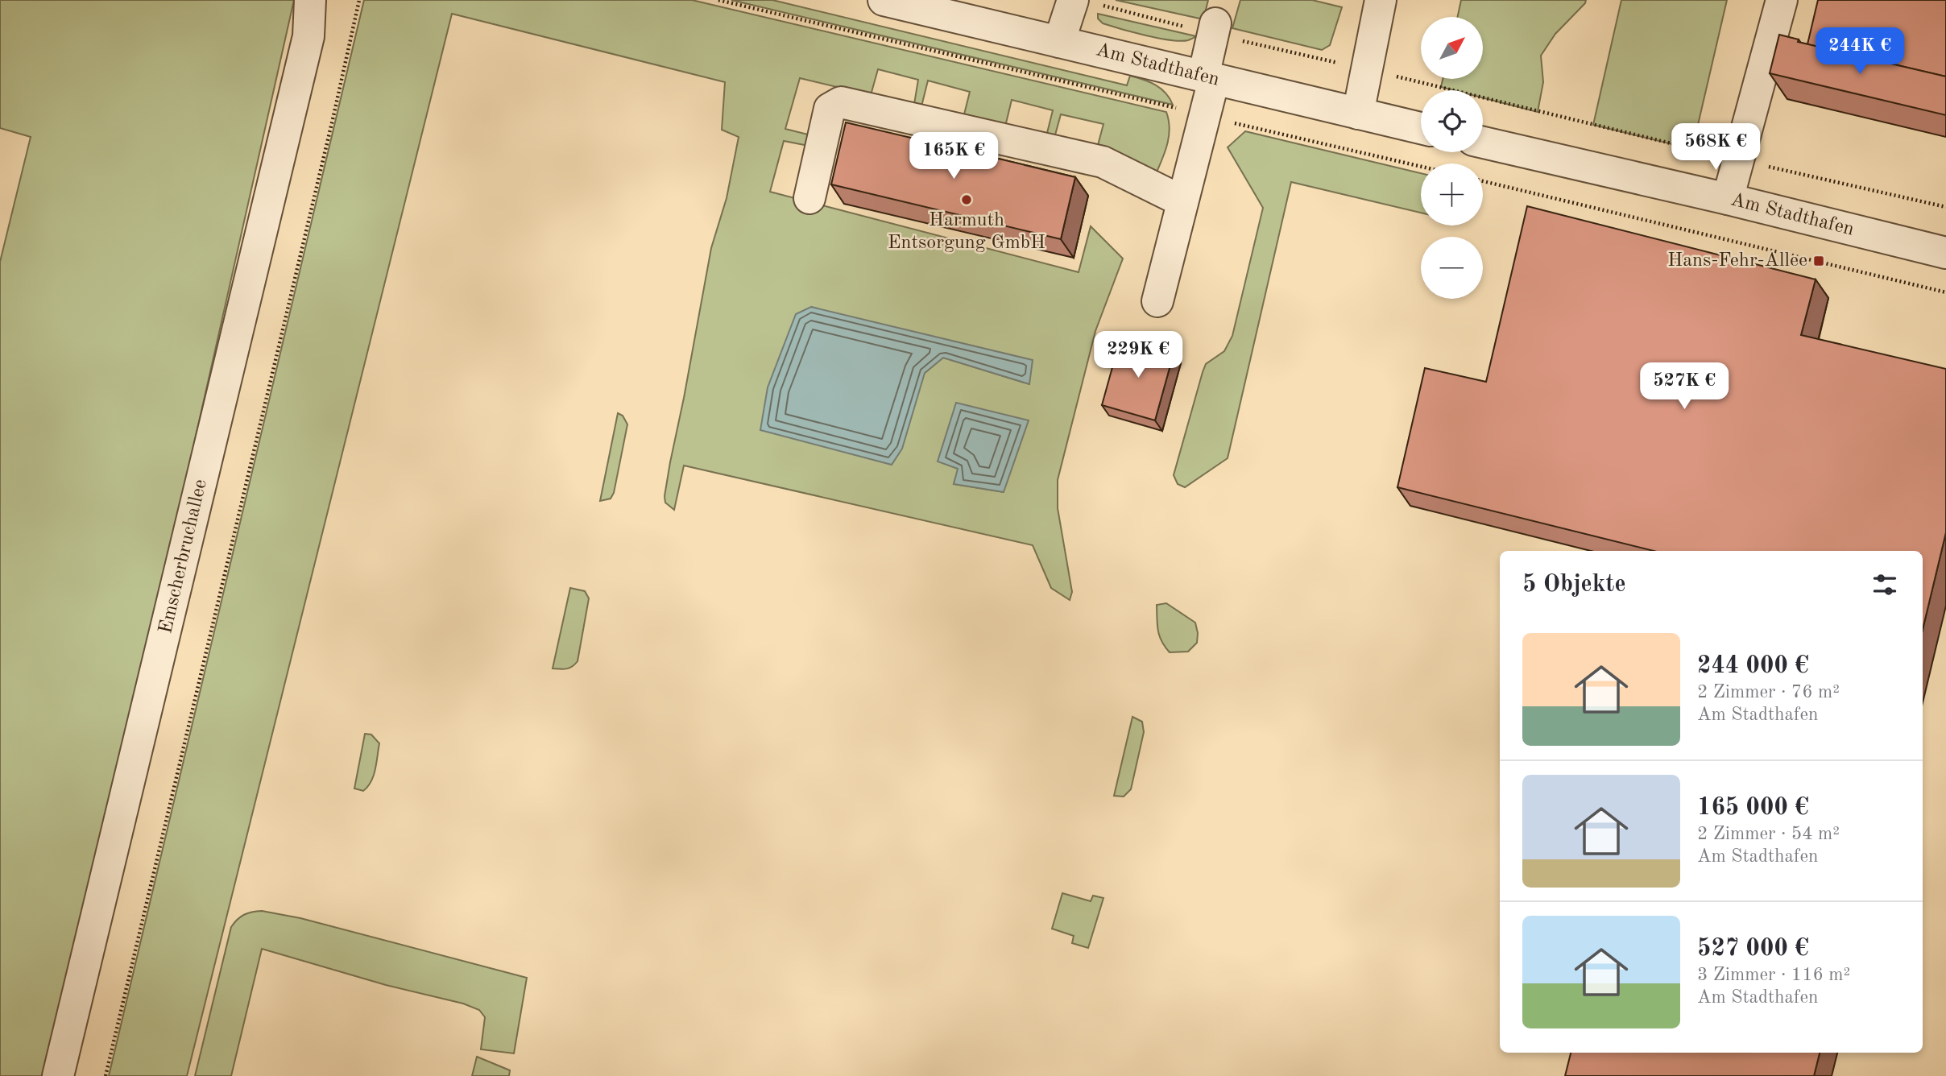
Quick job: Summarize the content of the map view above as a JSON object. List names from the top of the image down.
{
  "streets": {
    "street": ["Am Stadthafen", "Emscherbruchallee"]
  },
  "places": {
    "other": ["Harmuth Entsorgung GmbH"],
    "transit": ["Hans-Fehr-Allee"]
  },
  "north": "top right",
  "page": {
    "map_buttons": ["+", "−"],
    "price": [
      "244K €",
      "568K €",
      "165K €",
      "229K €",
      "527K €"
    ],
    "heading": "5 Objekte",
    "list": [
      {
        "name": "244 000 €",
        "note": "2 Zimmer · 76 m² · Am Stadthafen"
      },
      {
        "name": "165 000 €",
        "note": "2 Zimmer · 54 m² · Am Stadthafen"
      },
      {
        "name": "527 000 €",
        "note": "3 Zimmer · 116 m² · Am Stadthafen"
      }
    ]
  }
}
